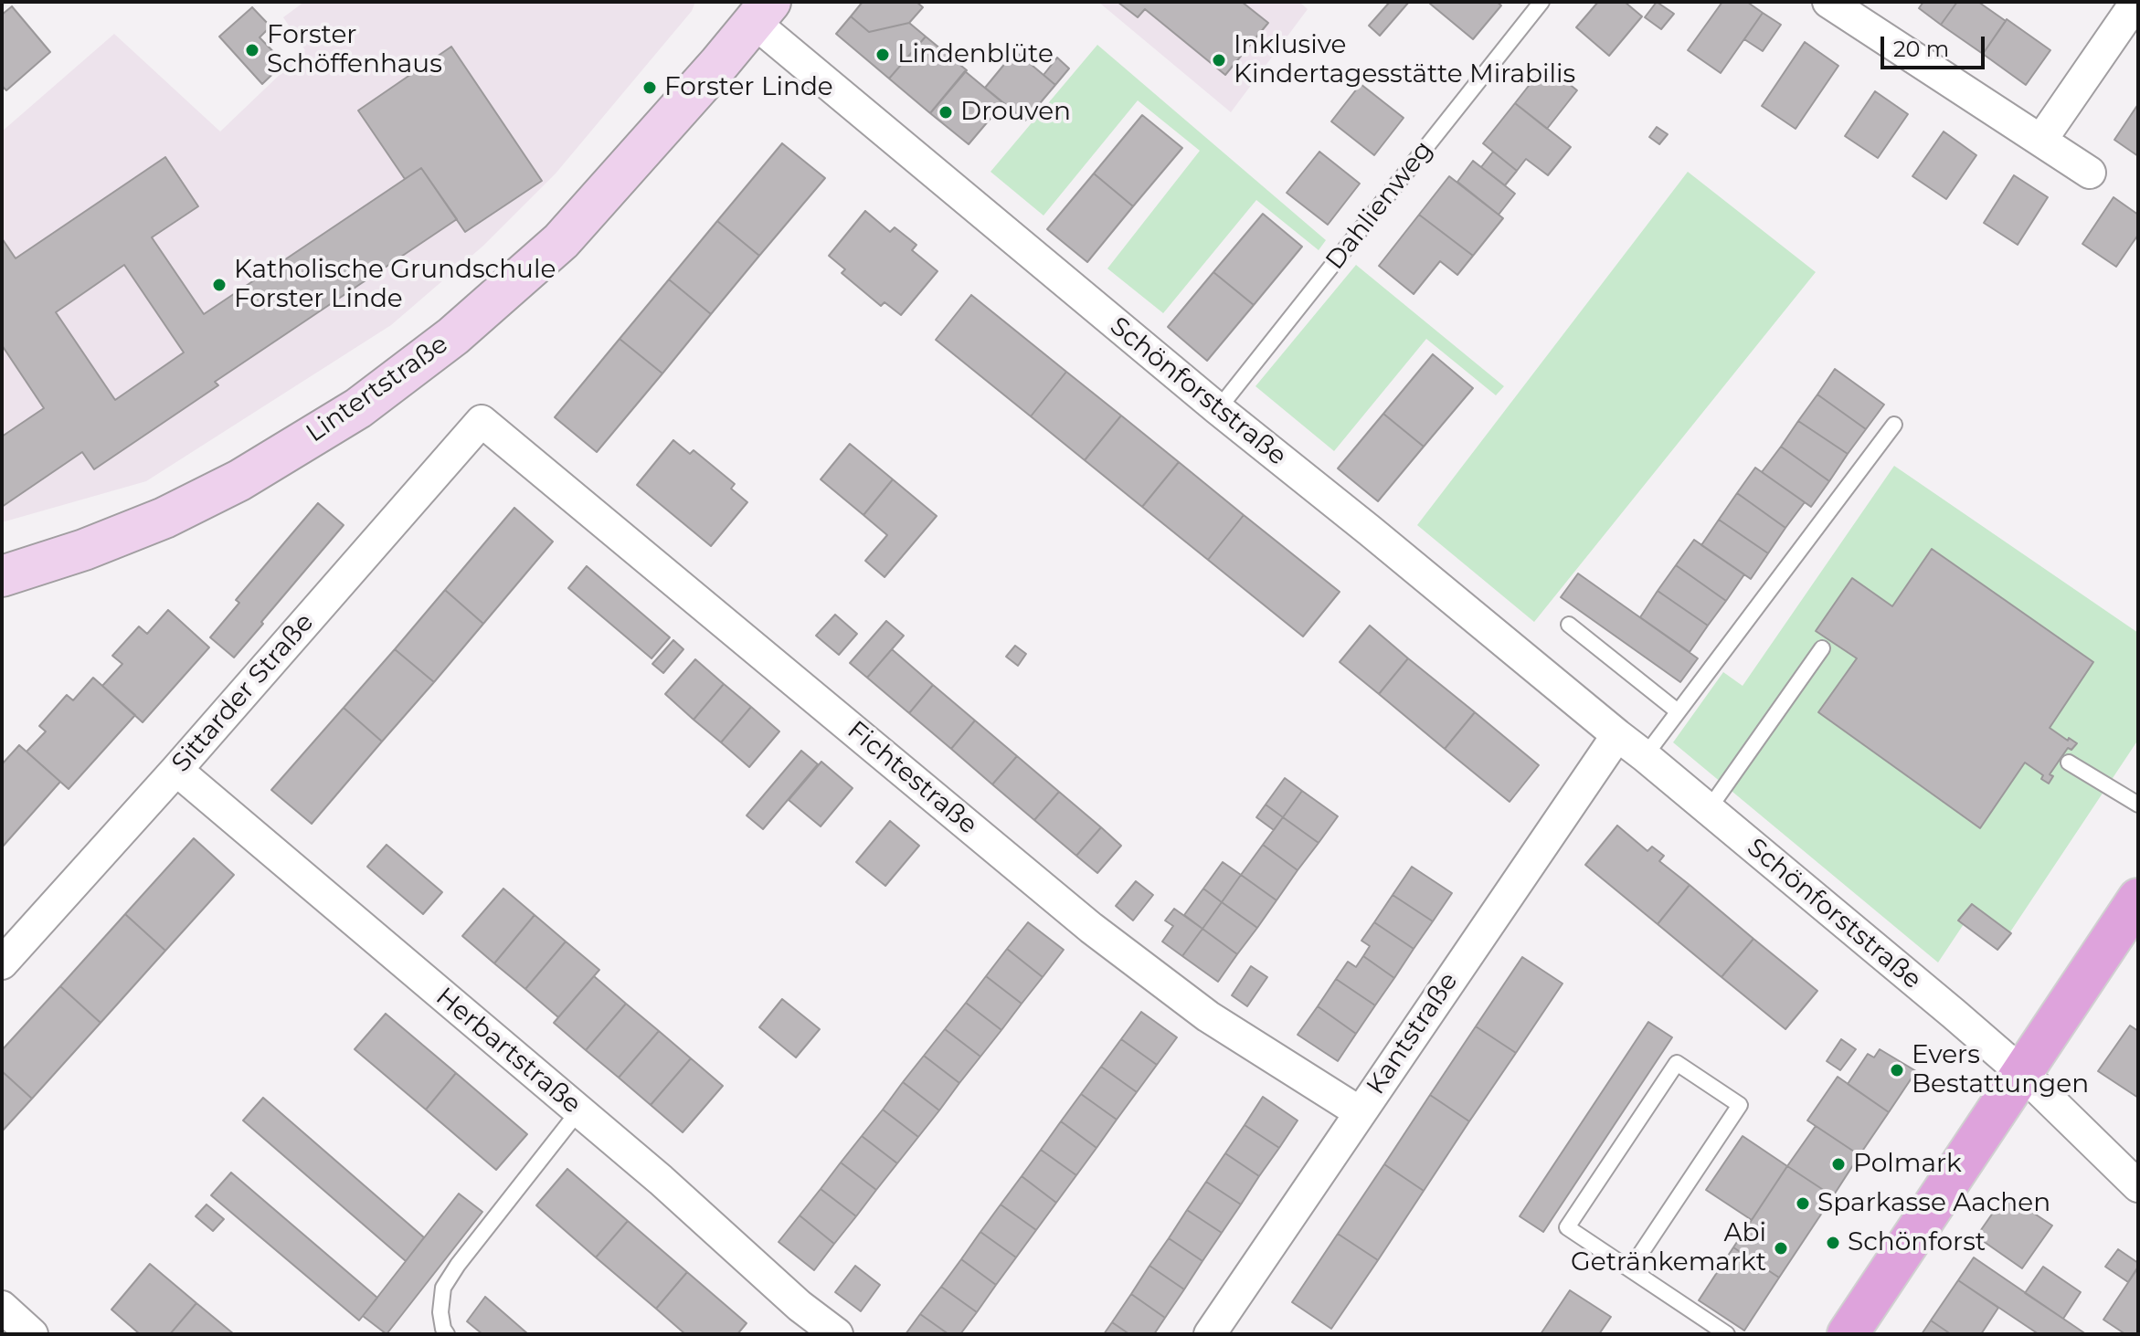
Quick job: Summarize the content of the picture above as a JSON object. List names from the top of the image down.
{
  "streets": {
    "main road": ["Lintertstraße"],
    "street": [
      "Schönforststraße",
      "Sittarder Straße",
      "Fichtestraße",
      "Kantstraße",
      "Herbartstraße"
    ],
    "lane": ["Dahlienweg"]
  },
  "crossings": [
    ["Dahlienweg", "Schönforststraße"],
    ["Lintertstraße", "Schönforststraße"],
    ["Schönforststraße", "Kantstraße"],
    ["Sittarder Straße", "Fichtestraße"],
    ["Sittarder Straße", "Herbartstraße"],
    ["Fichtestraße", "Kantstraße"]
  ],
  "places": [
    "Forster Schöffenhaus",
    "Lindenblüte",
    "Inklusive Kindertagesstätte Mirabilis",
    "Forster Linde",
    "Drouven",
    "Katholische Grundschule Forster Linde",
    "Evers Bestattungen",
    "Polmark",
    "Sparkasse Aachen",
    "Schönforst",
    "Abi Getränkemarkt"
  ],
  "scale_bar": "20 m"
}
